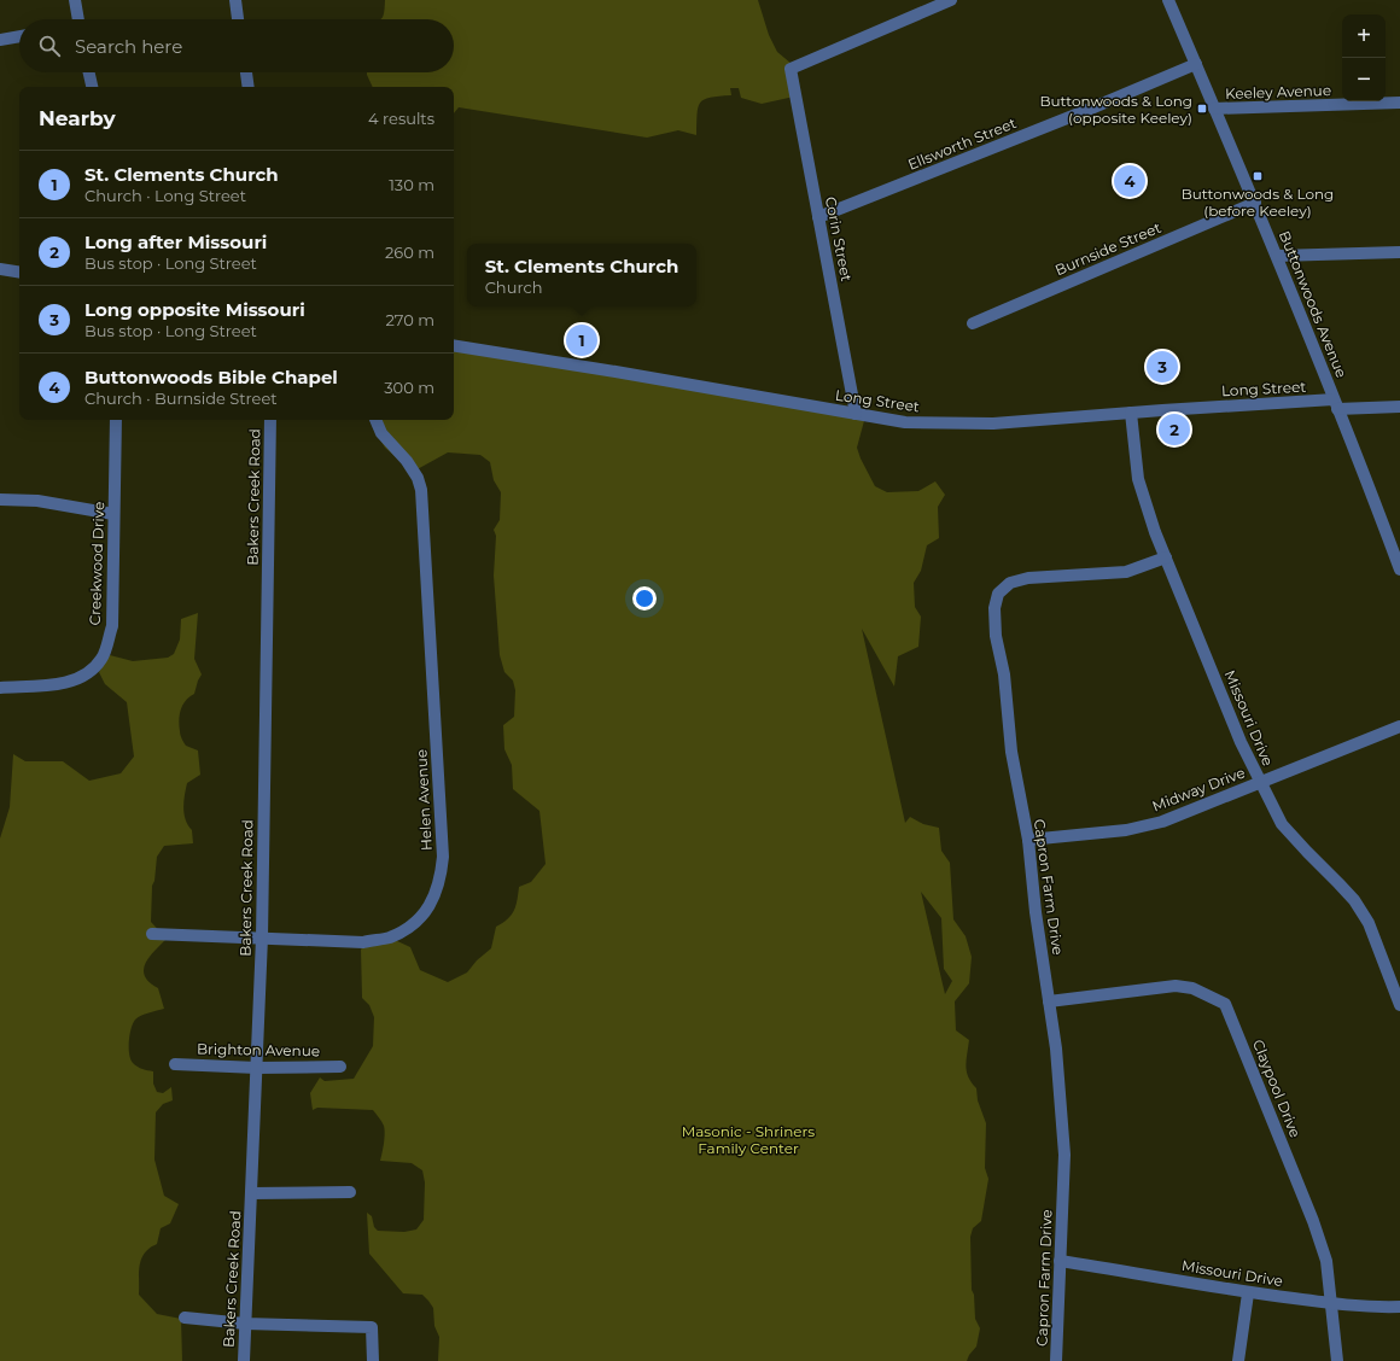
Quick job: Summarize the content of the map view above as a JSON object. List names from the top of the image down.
{
  "streets": {
    "street": [
      "Keeley Avenue",
      "Ellsworth Street",
      "Corin Street",
      "Burnside Street",
      "Buttonwoods Avenue",
      "Long Street",
      "Bakers Creek Road",
      "Creekwood Drive",
      "Missouri Drive",
      "Midway Drive",
      "Helen Avenue",
      "Capron Farm Drive",
      "Brighton Avenue",
      "Claypool Drive"
    ]
  },
  "crossings": [
    ["Keeley Avenue", "Buttonwoods Avenue"],
    ["Ellsworth Street", "Corin Street"],
    ["Ellsworth Street", "Buttonwoods Avenue"],
    ["Corin Street", "Long Street"],
    ["Burnside Street", "Buttonwoods Avenue"],
    ["Buttonwoods Avenue", "Long Street"],
    ["Long Street", "Missouri Drive"],
    ["Bakers Creek Road", "Helen Avenue"],
    ["Bakers Creek Road", "Brighton Avenue"],
    ["Missouri Drive", "Midway Drive"],
    ["Missouri Drive", "Capron Farm Drive"],
    ["Missouri Drive", "Claypool Drive"],
    ["Midway Drive", "Capron Farm Drive"],
    ["Capron Farm Drive", "Claypool Drive"]
  ],
  "parks": ["Masonic - Shriners Family Center"],
  "places": {
    "transit": ["Buttonwoods & Long (opposite Keeley)", "Buttonwoods & Long (before Keeley)"]
  },
  "page": {
    "map_buttons": ["+", "−"],
    "search": "Search here",
    "heading": ["Nearby", "4 results"],
    "list": [
      {
        "mark": "1",
        "name": "St. Clements Church",
        "note": "Church · Long Street",
        "value": "130 m"
      },
      {
        "mark": "2",
        "name": "Long after Missouri",
        "note": "Bus stop · Long Street",
        "value": "260 m"
      },
      {
        "mark": "3",
        "name": "Long opposite Missouri",
        "note": "Bus stop · Long Street",
        "value": "270 m"
      },
      {
        "mark": "4",
        "name": "Buttonwoods Bible Chapel",
        "note": "Church · Burnside Street",
        "value": "300 m"
      }
    ],
    "pins": [
      "4",
      "1",
      "3",
      "2"
    ],
    "popup": ["St. Clements Church", "Church"]
  }
}
